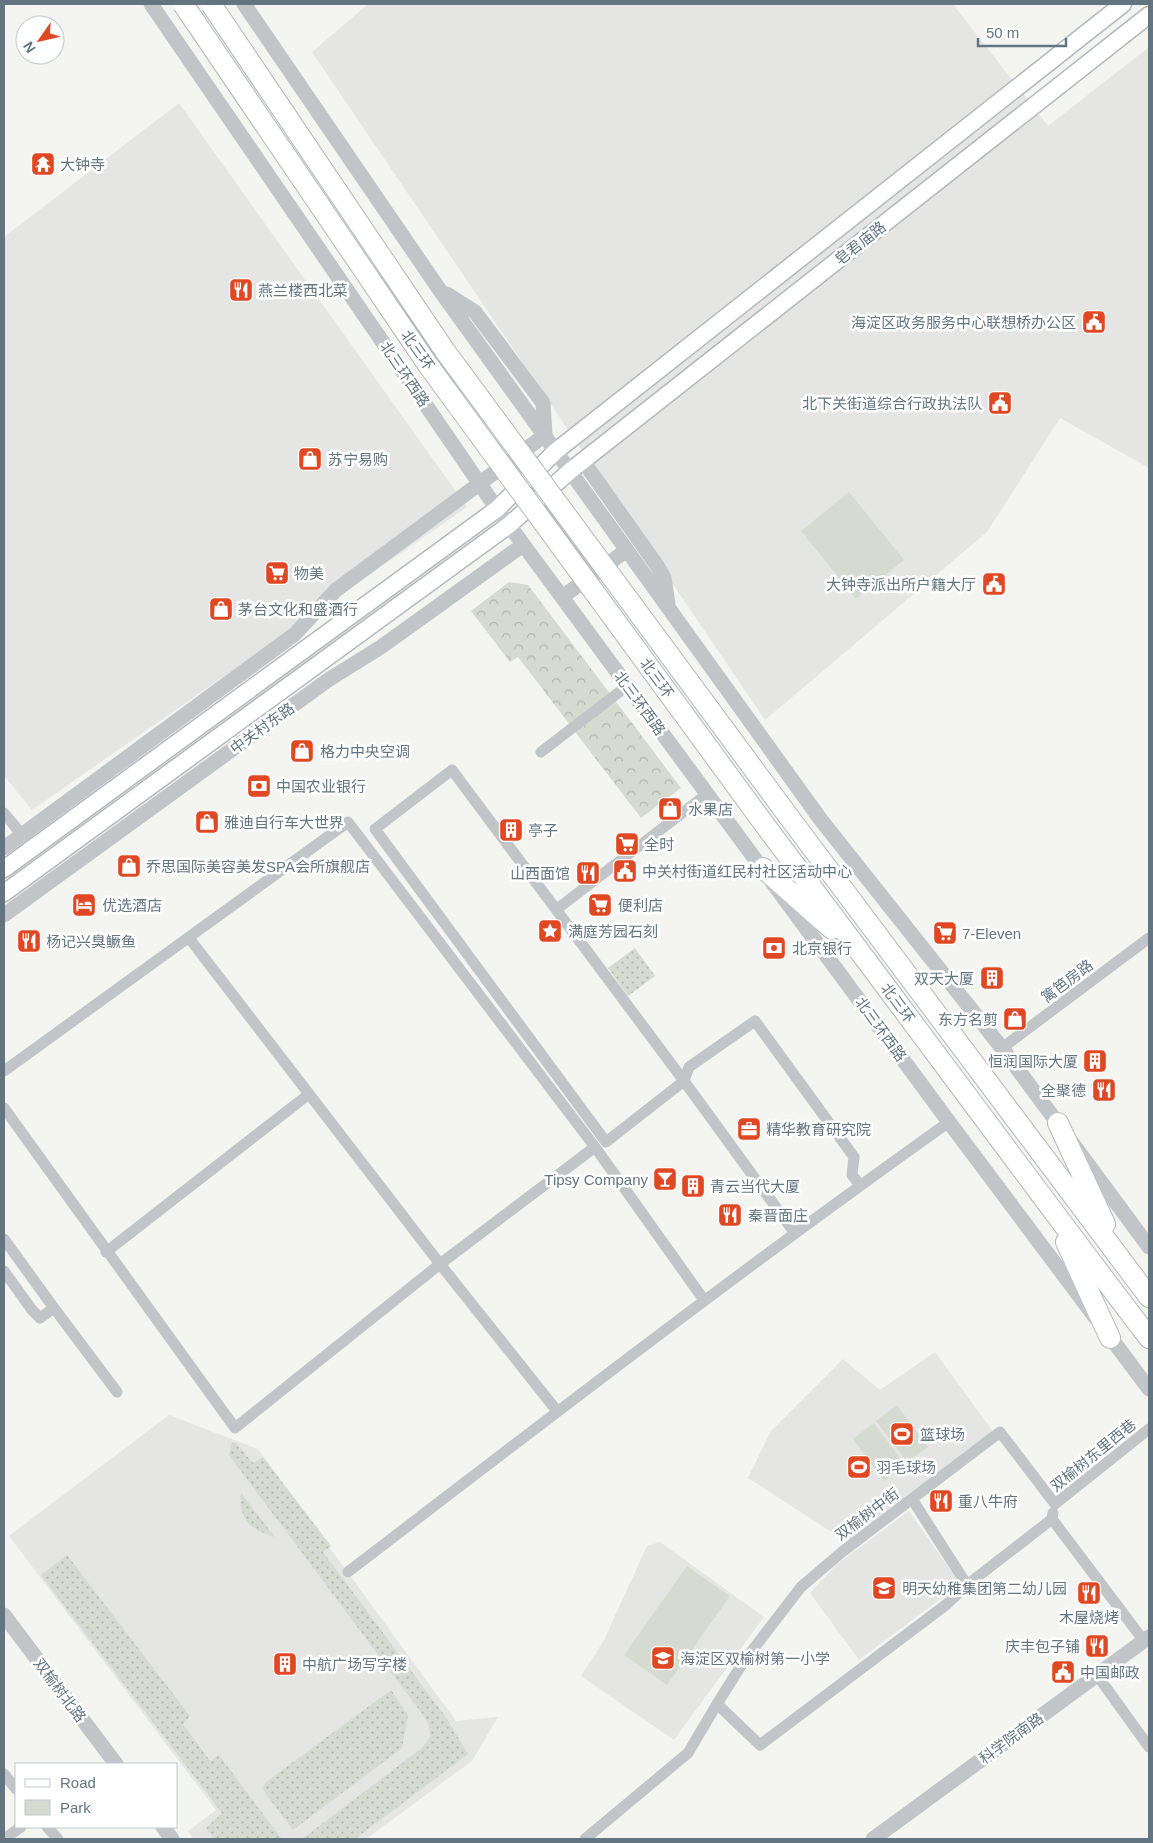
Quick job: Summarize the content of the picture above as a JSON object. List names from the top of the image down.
{
  "streets": {
    "highway": ["北三环"],
    "main road": ["皂君庙路", "中关村东路"],
    "street": [
      "北三环西路",
      "篱笆房路",
      "双榆树东里西巷",
      "双榆树中街",
      "双榆树北路",
      "科学院南路"
    ]
  },
  "crossings": [
    ["皂君庙路", "北三环西路"],
    ["皂君庙路", "中关村东路"],
    ["北三环西路", "中关村东路"],
    ["双榆树东里西巷", "双榆树中街"]
  ],
  "places": {
    "temple": ["大钟寺"],
    "restaurant": [
      "燕兰楼西北菜",
      "山西面馆",
      "杨记兴臭鳜鱼",
      "全聚德",
      "秦晋面庄",
      "重八牛府",
      "木屋烧烤",
      "庆丰包子铺"
    ],
    "public building": [
      "海淀区政务服务中心联想桥办公区",
      "北下关街道综合行政执法队",
      "大钟寺派出所户籍大厅",
      "中关村街道红民村社区活动中心",
      "中国邮政"
    ],
    "shop": [
      "苏宁易购",
      "茅台文化和盛酒行",
      "格力中央空调",
      "水果店",
      "雅迪自行车大世界",
      "乔思国际美容美发SPA会所旗舰店",
      "东方名剪"
    ],
    "supermarket": [
      "物美",
      "全时",
      "便利店",
      "7-Eleven"
    ],
    "bank": ["中国农业银行", "北京银行"],
    "building": [
      "亭子",
      "双天大厦",
      "恒润国际大厦",
      "青云当代大厦",
      "中航广场写字楼"
    ],
    "hotel": ["优选酒店"],
    "place": ["满庭芳园石刻"],
    "office": ["精华教育研究院"],
    "bar": ["Tipsy Company"],
    "sports": ["篮球场", "羽毛球场"],
    "school or university": ["明天幼稚集团第二幼儿园", "海淀区双榆树第一小学"]
  },
  "legend": ["Road", "Park"],
  "scale_bar": "50 m",
  "north": "bottom left"
}
